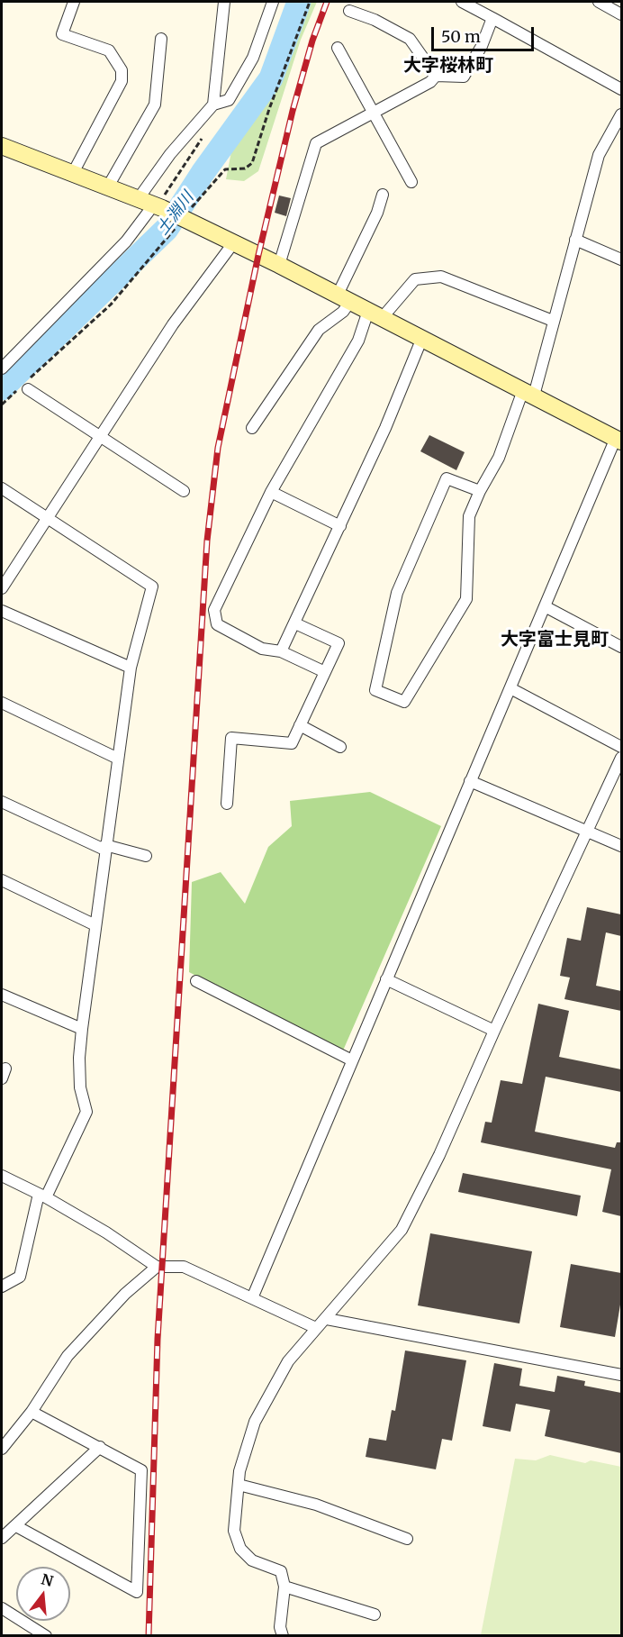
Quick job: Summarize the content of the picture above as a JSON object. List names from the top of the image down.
{
  "districts": ["大字桜林町", "大字富士見町"],
  "water": ["土淵川"],
  "scale_bar": "50 m",
  "north": "top"
}
